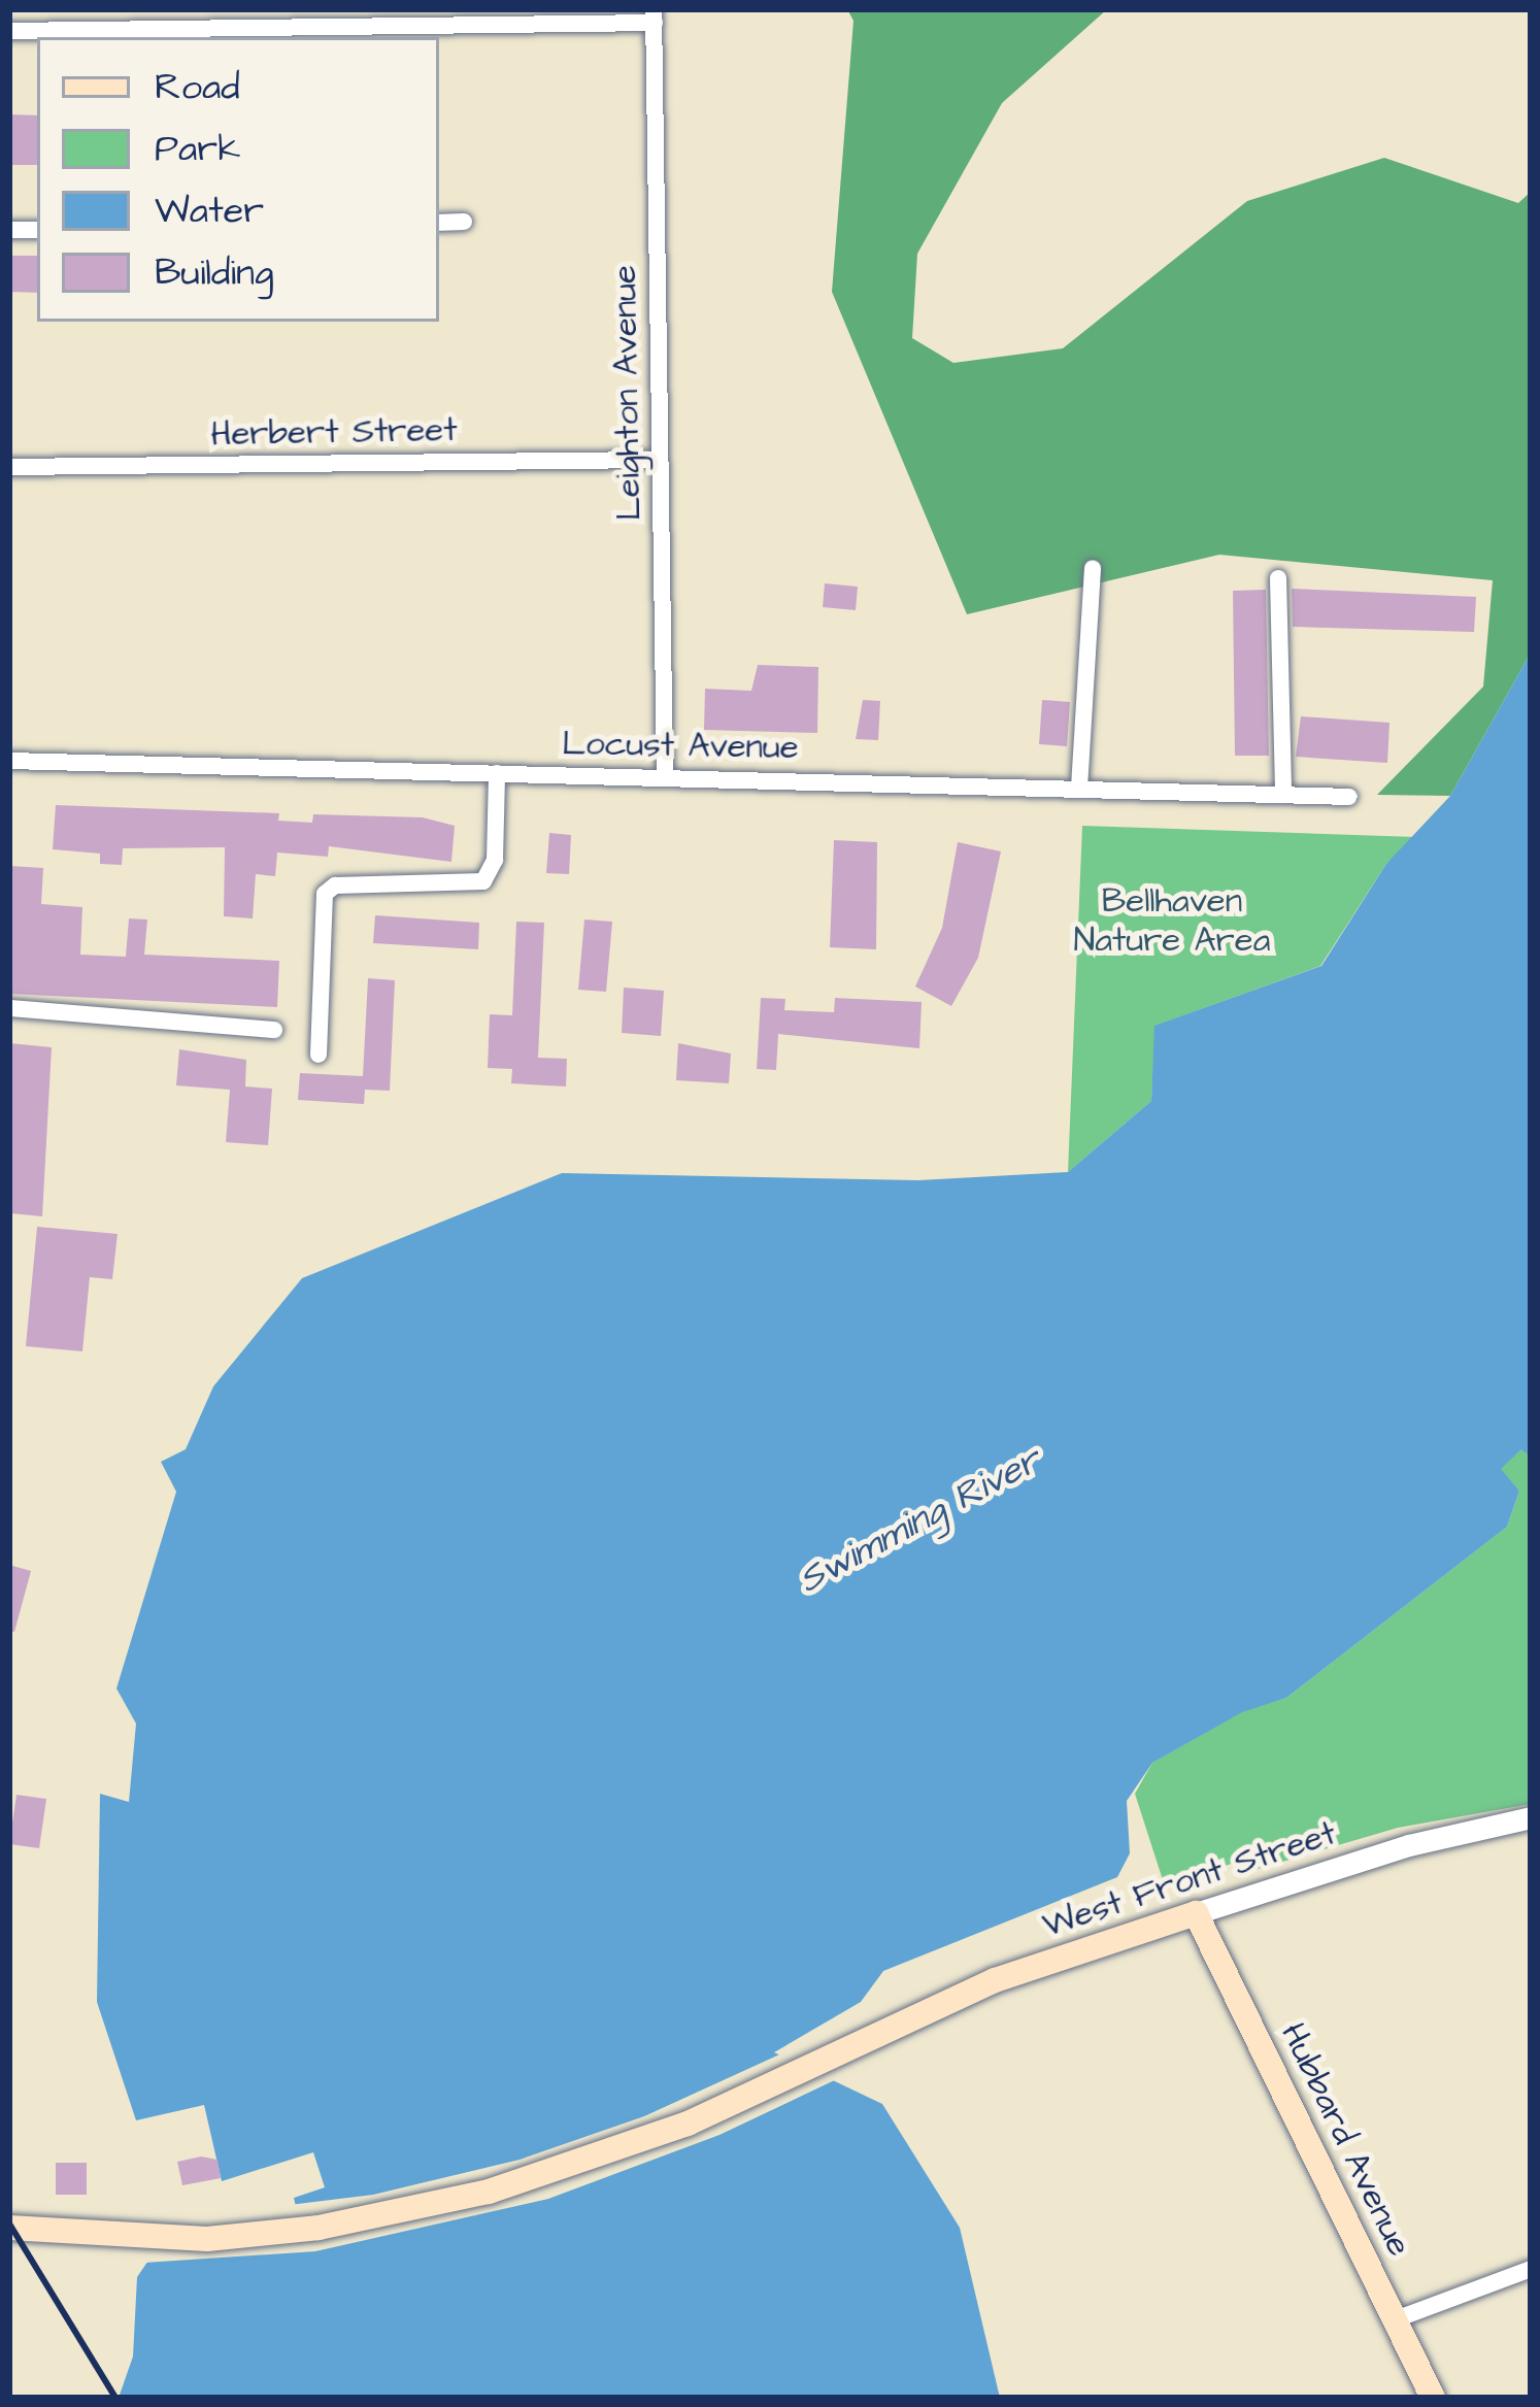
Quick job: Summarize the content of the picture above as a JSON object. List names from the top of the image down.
{
  "streets": {
    "main road": ["West Front Street", "Hubbard Avenue"],
    "street": ["Leighton Avenue", "Herbert Street", "Locust Avenue"]
  },
  "crossings": [
    ["Leighton Avenue", "Herbert Street"],
    ["Leighton Avenue", "Locust Avenue"],
    ["West Front Street", "Hubbard Avenue"]
  ],
  "water": ["Swimming River"],
  "parks": ["Bellhaven Nature Area"],
  "legend": [
    "Road",
    "Park",
    "Water",
    "Building"
  ]
}
